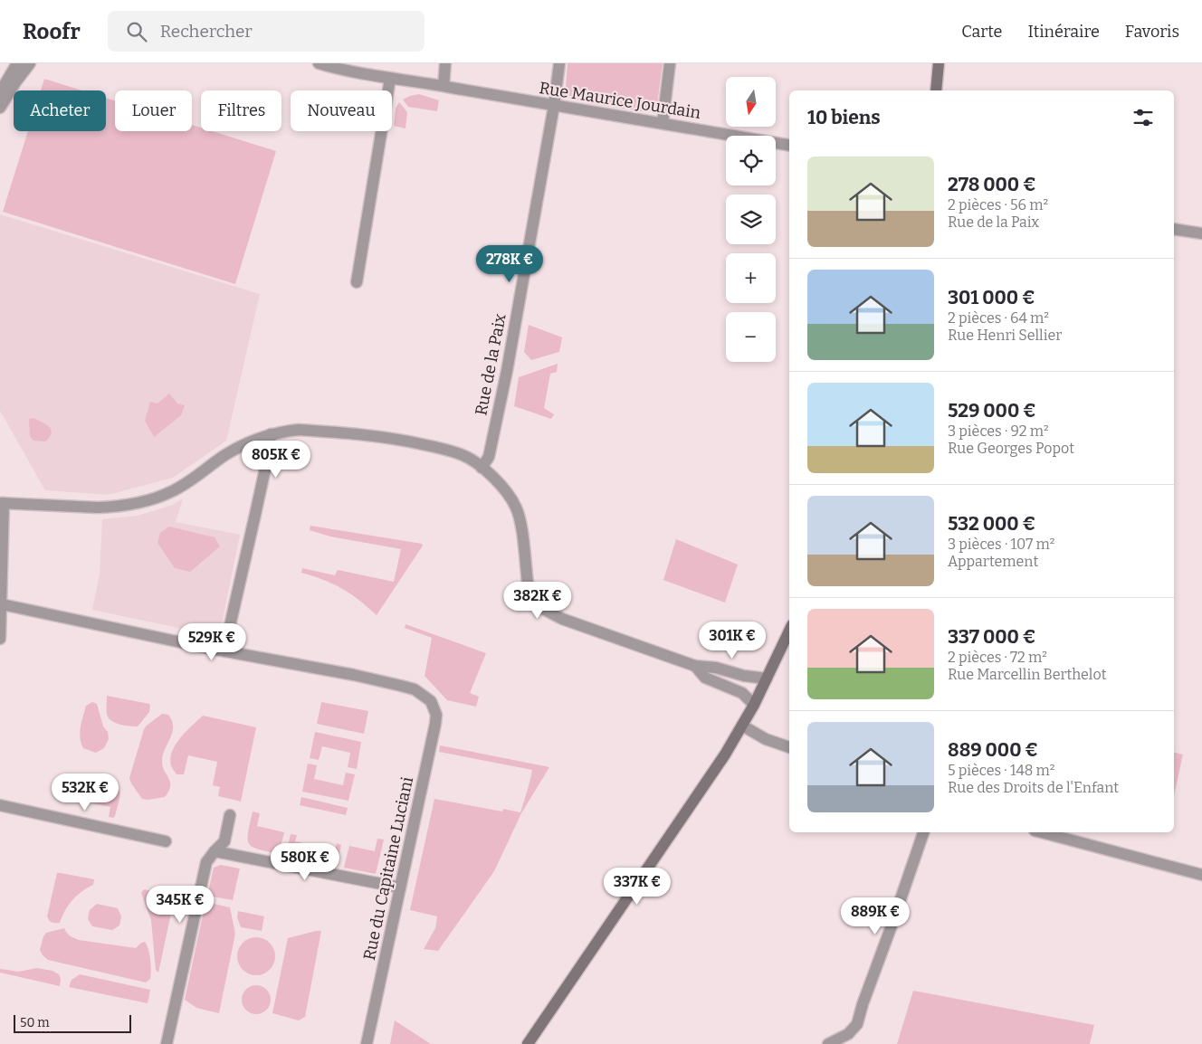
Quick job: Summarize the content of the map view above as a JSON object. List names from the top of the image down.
{
  "streets": {
    "street": ["Rue Maurice Jourdain", "Rue de la Paix", "Rue du Capitaine Luciani"]
  },
  "crossings": [
    ["Rue Maurice Jourdain", "Rue de la Paix"]
  ],
  "scale_bar": "50 m",
  "north": "bottom",
  "page": {
    "header": "Roofr",
    "search": "Rechercher",
    "nav": ["Carte", "Itinéraire", "Favoris"],
    "map_buttons": ["+", "−"],
    "chip": [
      "Acheter",
      "Louer",
      "Filtres",
      "Nouveau"
    ],
    "heading": "10 biens",
    "list": [
      {
        "name": "278 000 €",
        "note": "2 pièces · 56 m² · Rue de la Paix"
      },
      {
        "name": "301 000 €",
        "note": "2 pièces · 64 m² · Rue Henri Sellier"
      },
      {
        "name": "529 000 €",
        "note": "3 pièces · 92 m² · Rue Georges Popot"
      },
      {
        "name": "532 000 €",
        "note": "3 pièces · 107 m² · Appartement"
      },
      {
        "name": "337 000 €",
        "note": "2 pièces · 72 m² · Rue Marcellin Berthelot"
      },
      {
        "name": "889 000 €",
        "note": "5 pièces · 148 m² · Rue des Droits de l'Enfant"
      }
    ],
    "price": [
      "278K €",
      "805K €",
      "382K €",
      "301K €",
      "529K €",
      "532K €",
      "580K €",
      "337K €",
      "345K €",
      "889K €"
    ],
    "scale": "50 m"
  }
}
